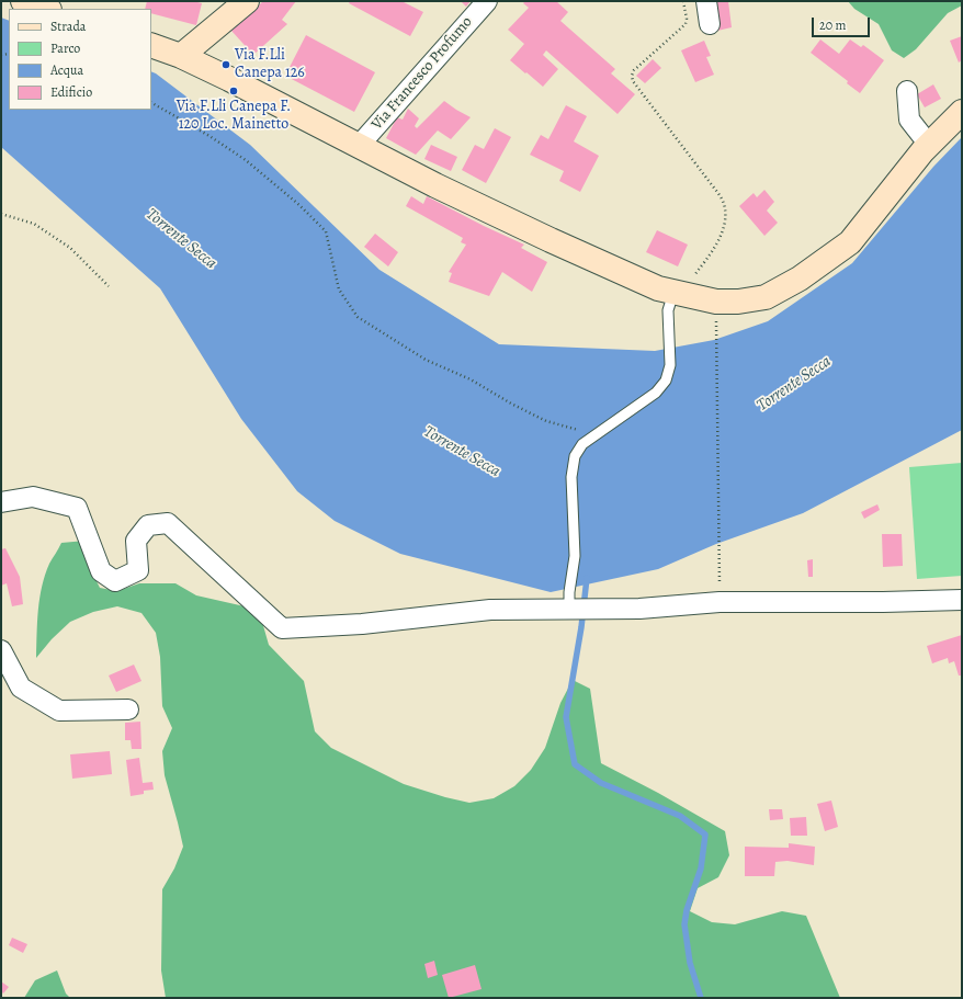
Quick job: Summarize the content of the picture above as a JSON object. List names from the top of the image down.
{
  "streets": {
    "street": ["Via Francesco Profumo"]
  },
  "water": ["Torrente Secca"],
  "places": ["Via F.Lli Canepa 126", "Via F.Lli Canepa F. 120 Loc. Mainetto"],
  "legend": [
    "Strada",
    "Parco",
    "Acqua",
    "Edificio"
  ],
  "scale_bar": "20 m"
}
